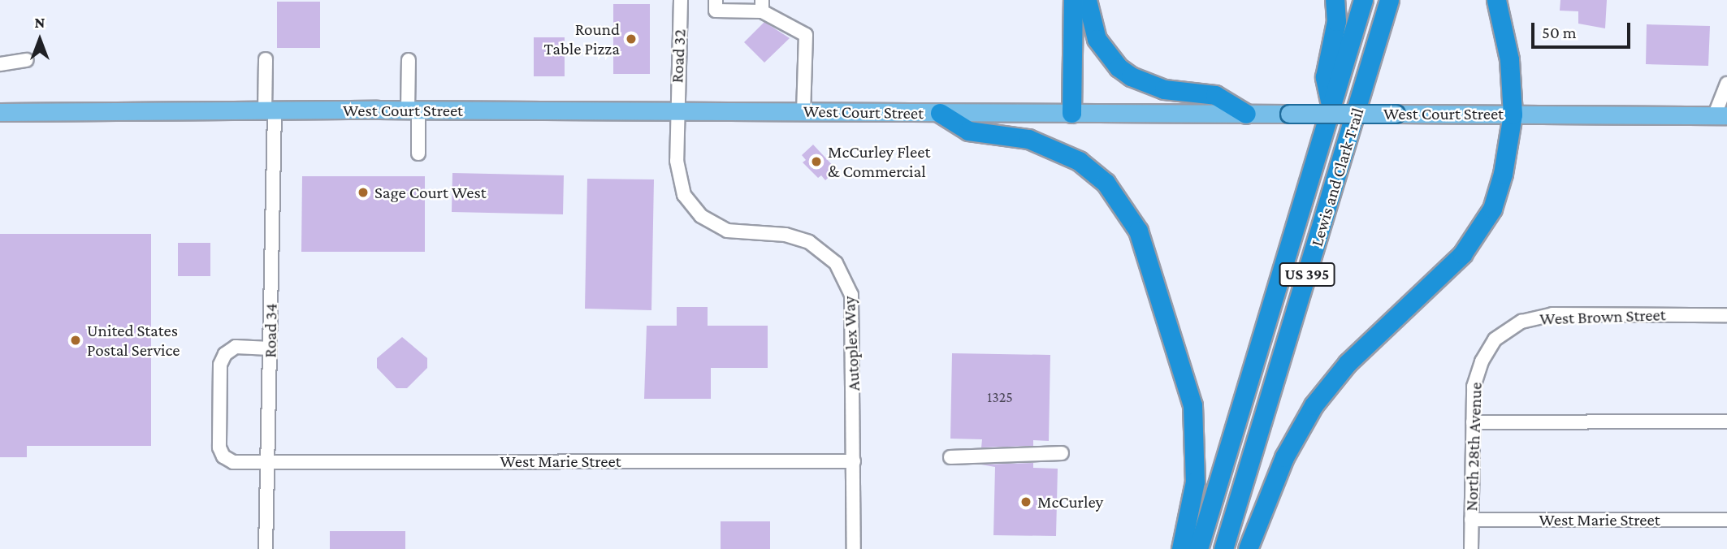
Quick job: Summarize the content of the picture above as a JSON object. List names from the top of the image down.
{
  "streets": {
    "highway": ["Lewis and Clark Trail", "US 395"],
    "main road": ["West Court Street"],
    "street": [
      "Road 32",
      "West Brown Street",
      "Road 34",
      "Autoplex Way",
      "North 28th Avenue",
      "West Marie Street"
    ]
  },
  "crossings": [
    ["Road 32", "West Court Street"],
    ["Road 32", "Autoplex Way"],
    ["West Court Street", "Road 34"],
    ["West Court Street", "Autoplex Way"],
    ["West Brown Street", "North 28th Avenue"],
    ["Road 34", "West Marie Street"],
    ["Autoplex Way", "West Marie Street"],
    ["North 28th Avenue", "West Marie Street"]
  ],
  "places": [
    "Round Table Pizza",
    "McCurley Fleet & Commercial",
    "Sage Court West",
    "United States Postal Service",
    "McCurley"
  ],
  "house_numbers": ["1325"],
  "scale_bar": "50 m",
  "north": "top"
}
